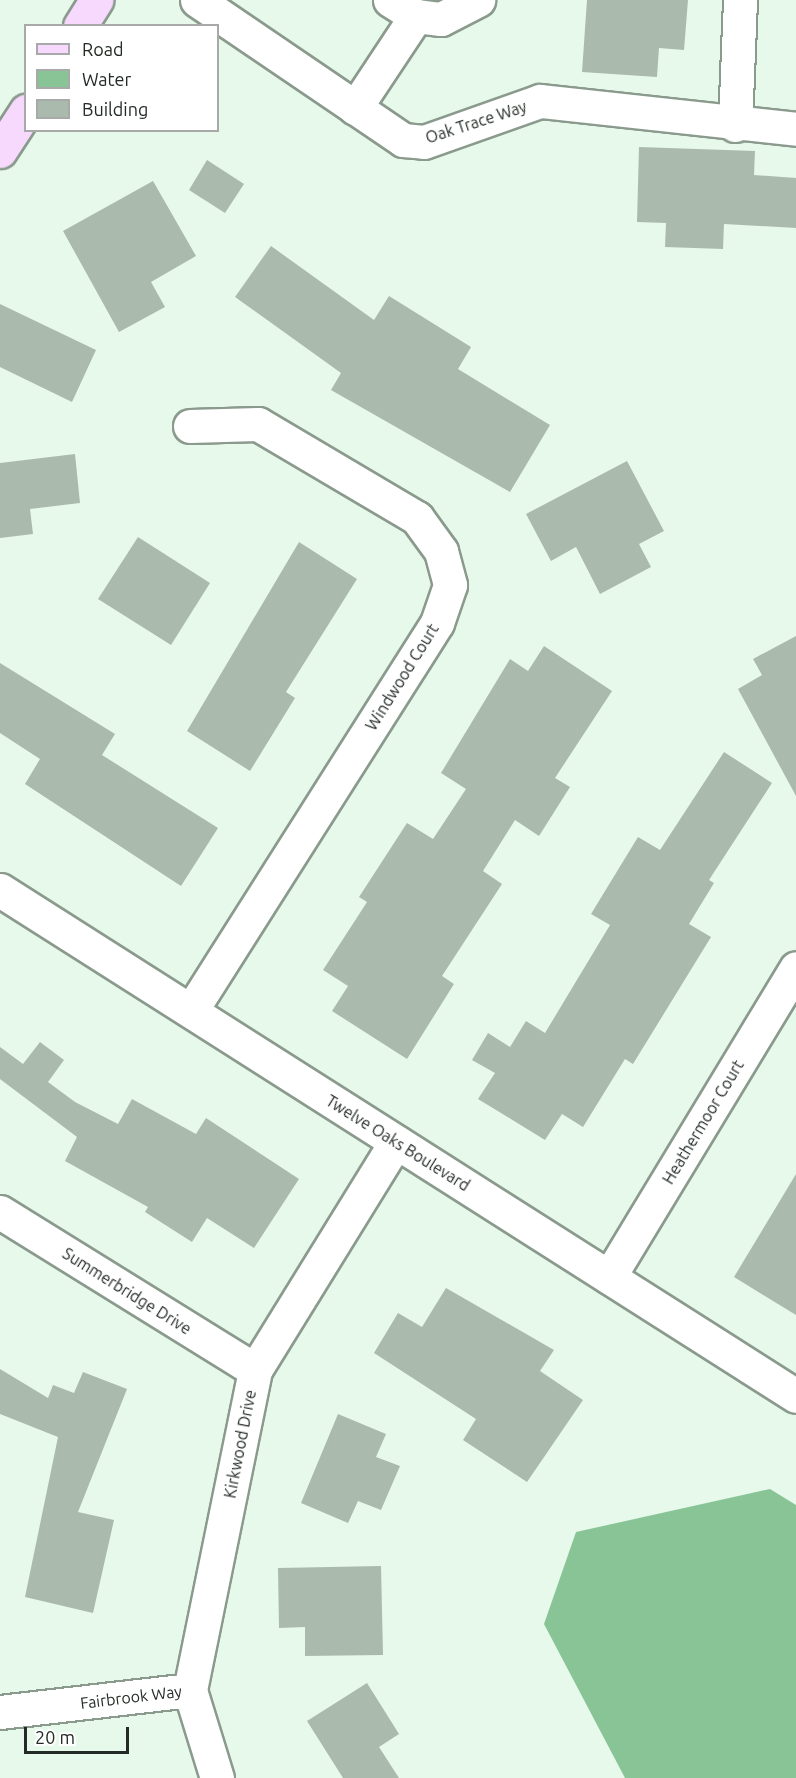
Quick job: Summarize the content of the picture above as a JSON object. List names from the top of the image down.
{
  "streets": {
    "street": [
      "Oak Trace Way",
      "Windwood Court",
      "Heathermoor Court",
      "Twelve Oaks Boulevard",
      "Summerbridge Drive",
      "Kirkwood Drive",
      "Fairbrook Way"
    ]
  },
  "crossings": [
    ["Windwood Court", "Twelve Oaks Boulevard"],
    ["Heathermoor Court", "Twelve Oaks Boulevard"],
    ["Twelve Oaks Boulevard", "Kirkwood Drive"],
    ["Summerbridge Drive", "Kirkwood Drive"],
    ["Kirkwood Drive", "Fairbrook Way"]
  ],
  "legend": ["Road", "Water", "Building"],
  "scale_bar": "20 m"
}
